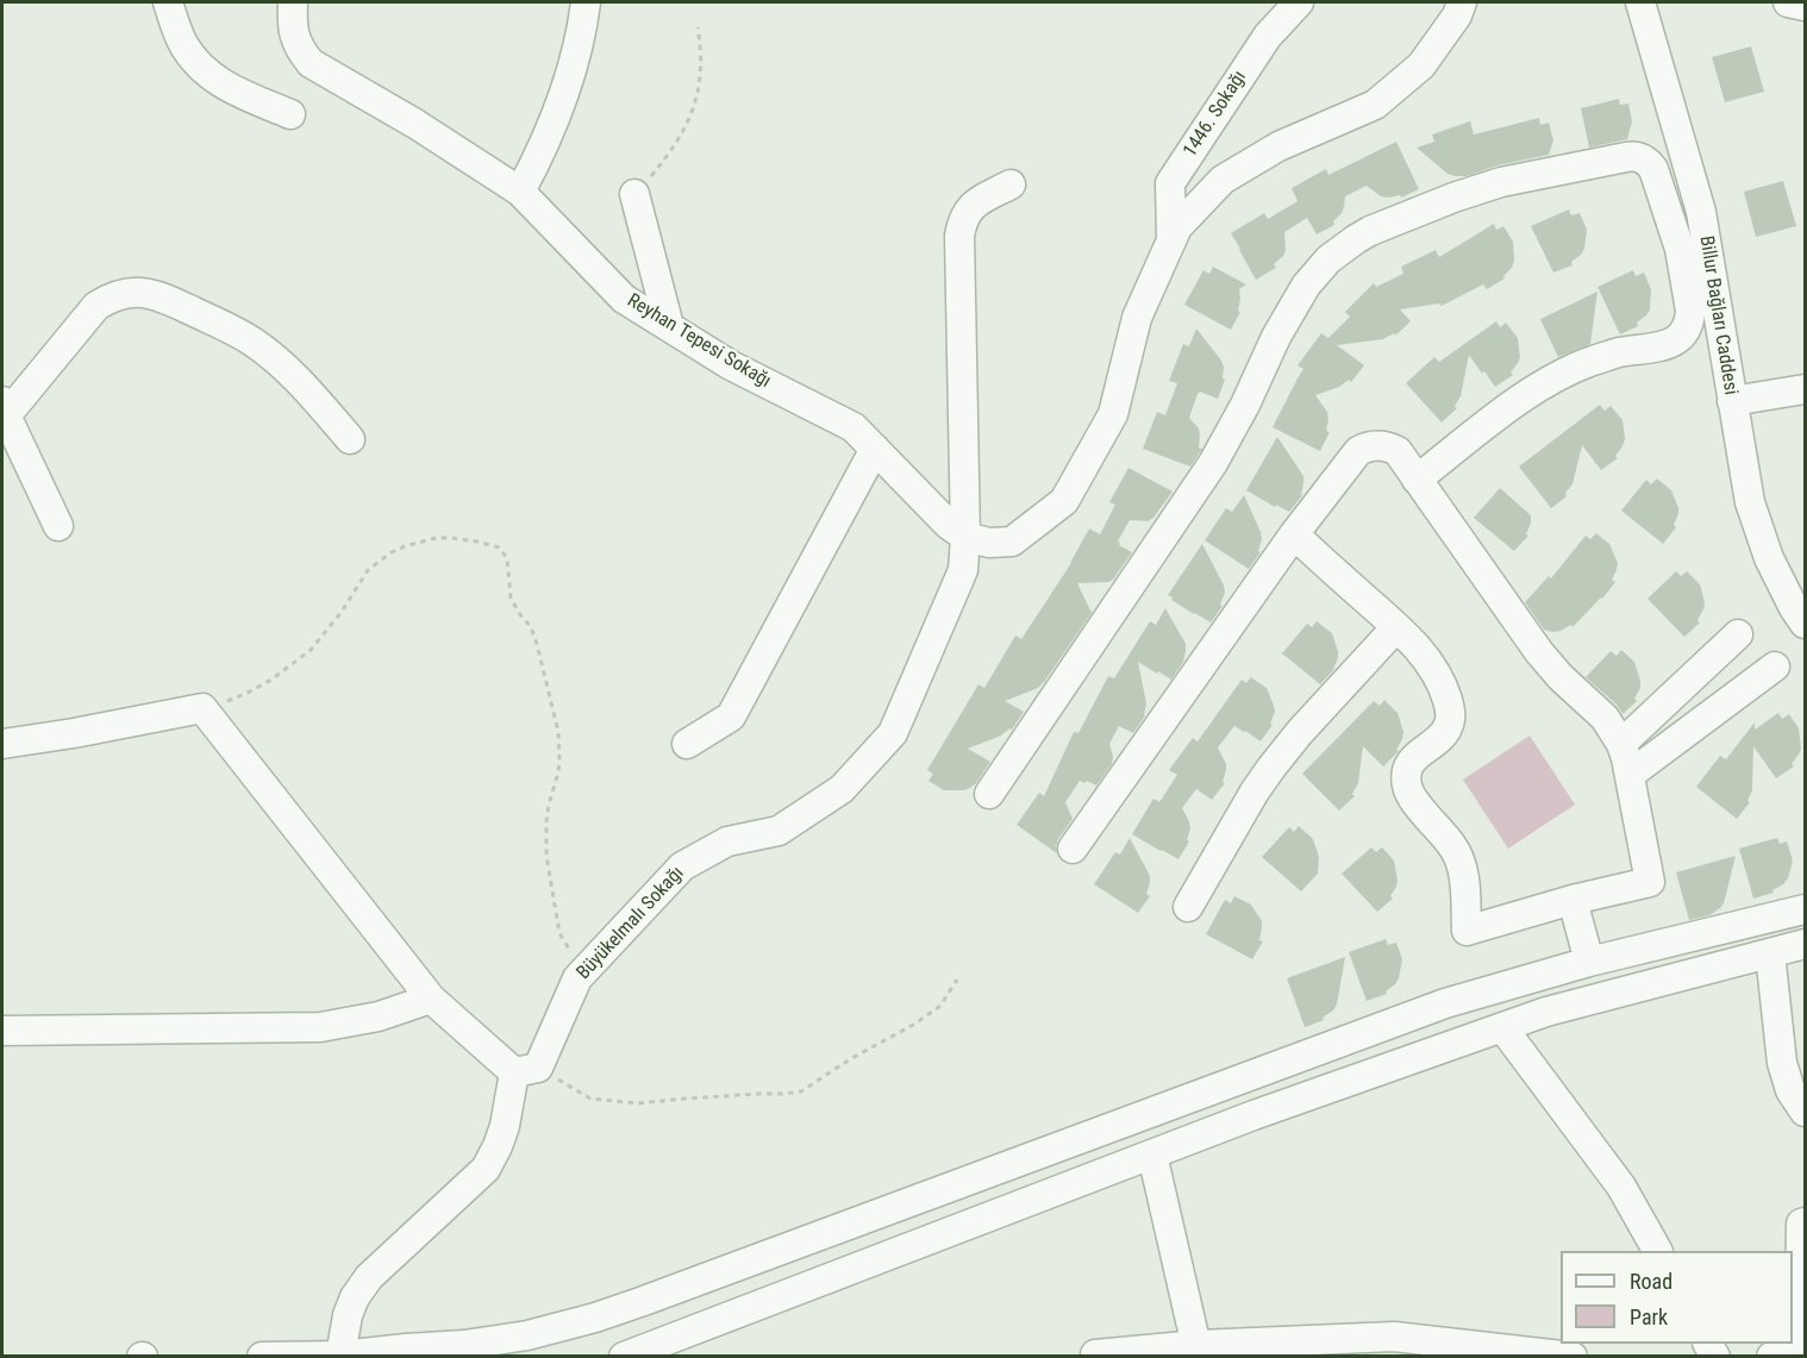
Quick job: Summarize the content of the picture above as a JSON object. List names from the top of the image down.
{
  "streets": {
    "street": [
      "1446. Sokağı",
      "Billur Bağları Caddesi",
      "Reyhan Tepesi Sokağı",
      "Büyükelmalı Sokağı"
    ]
  },
  "crossings": [
    ["Reyhan Tepesi Sokağı", "Büyükelmalı Sokağı"]
  ],
  "legend": ["Road", "Park"]
}
